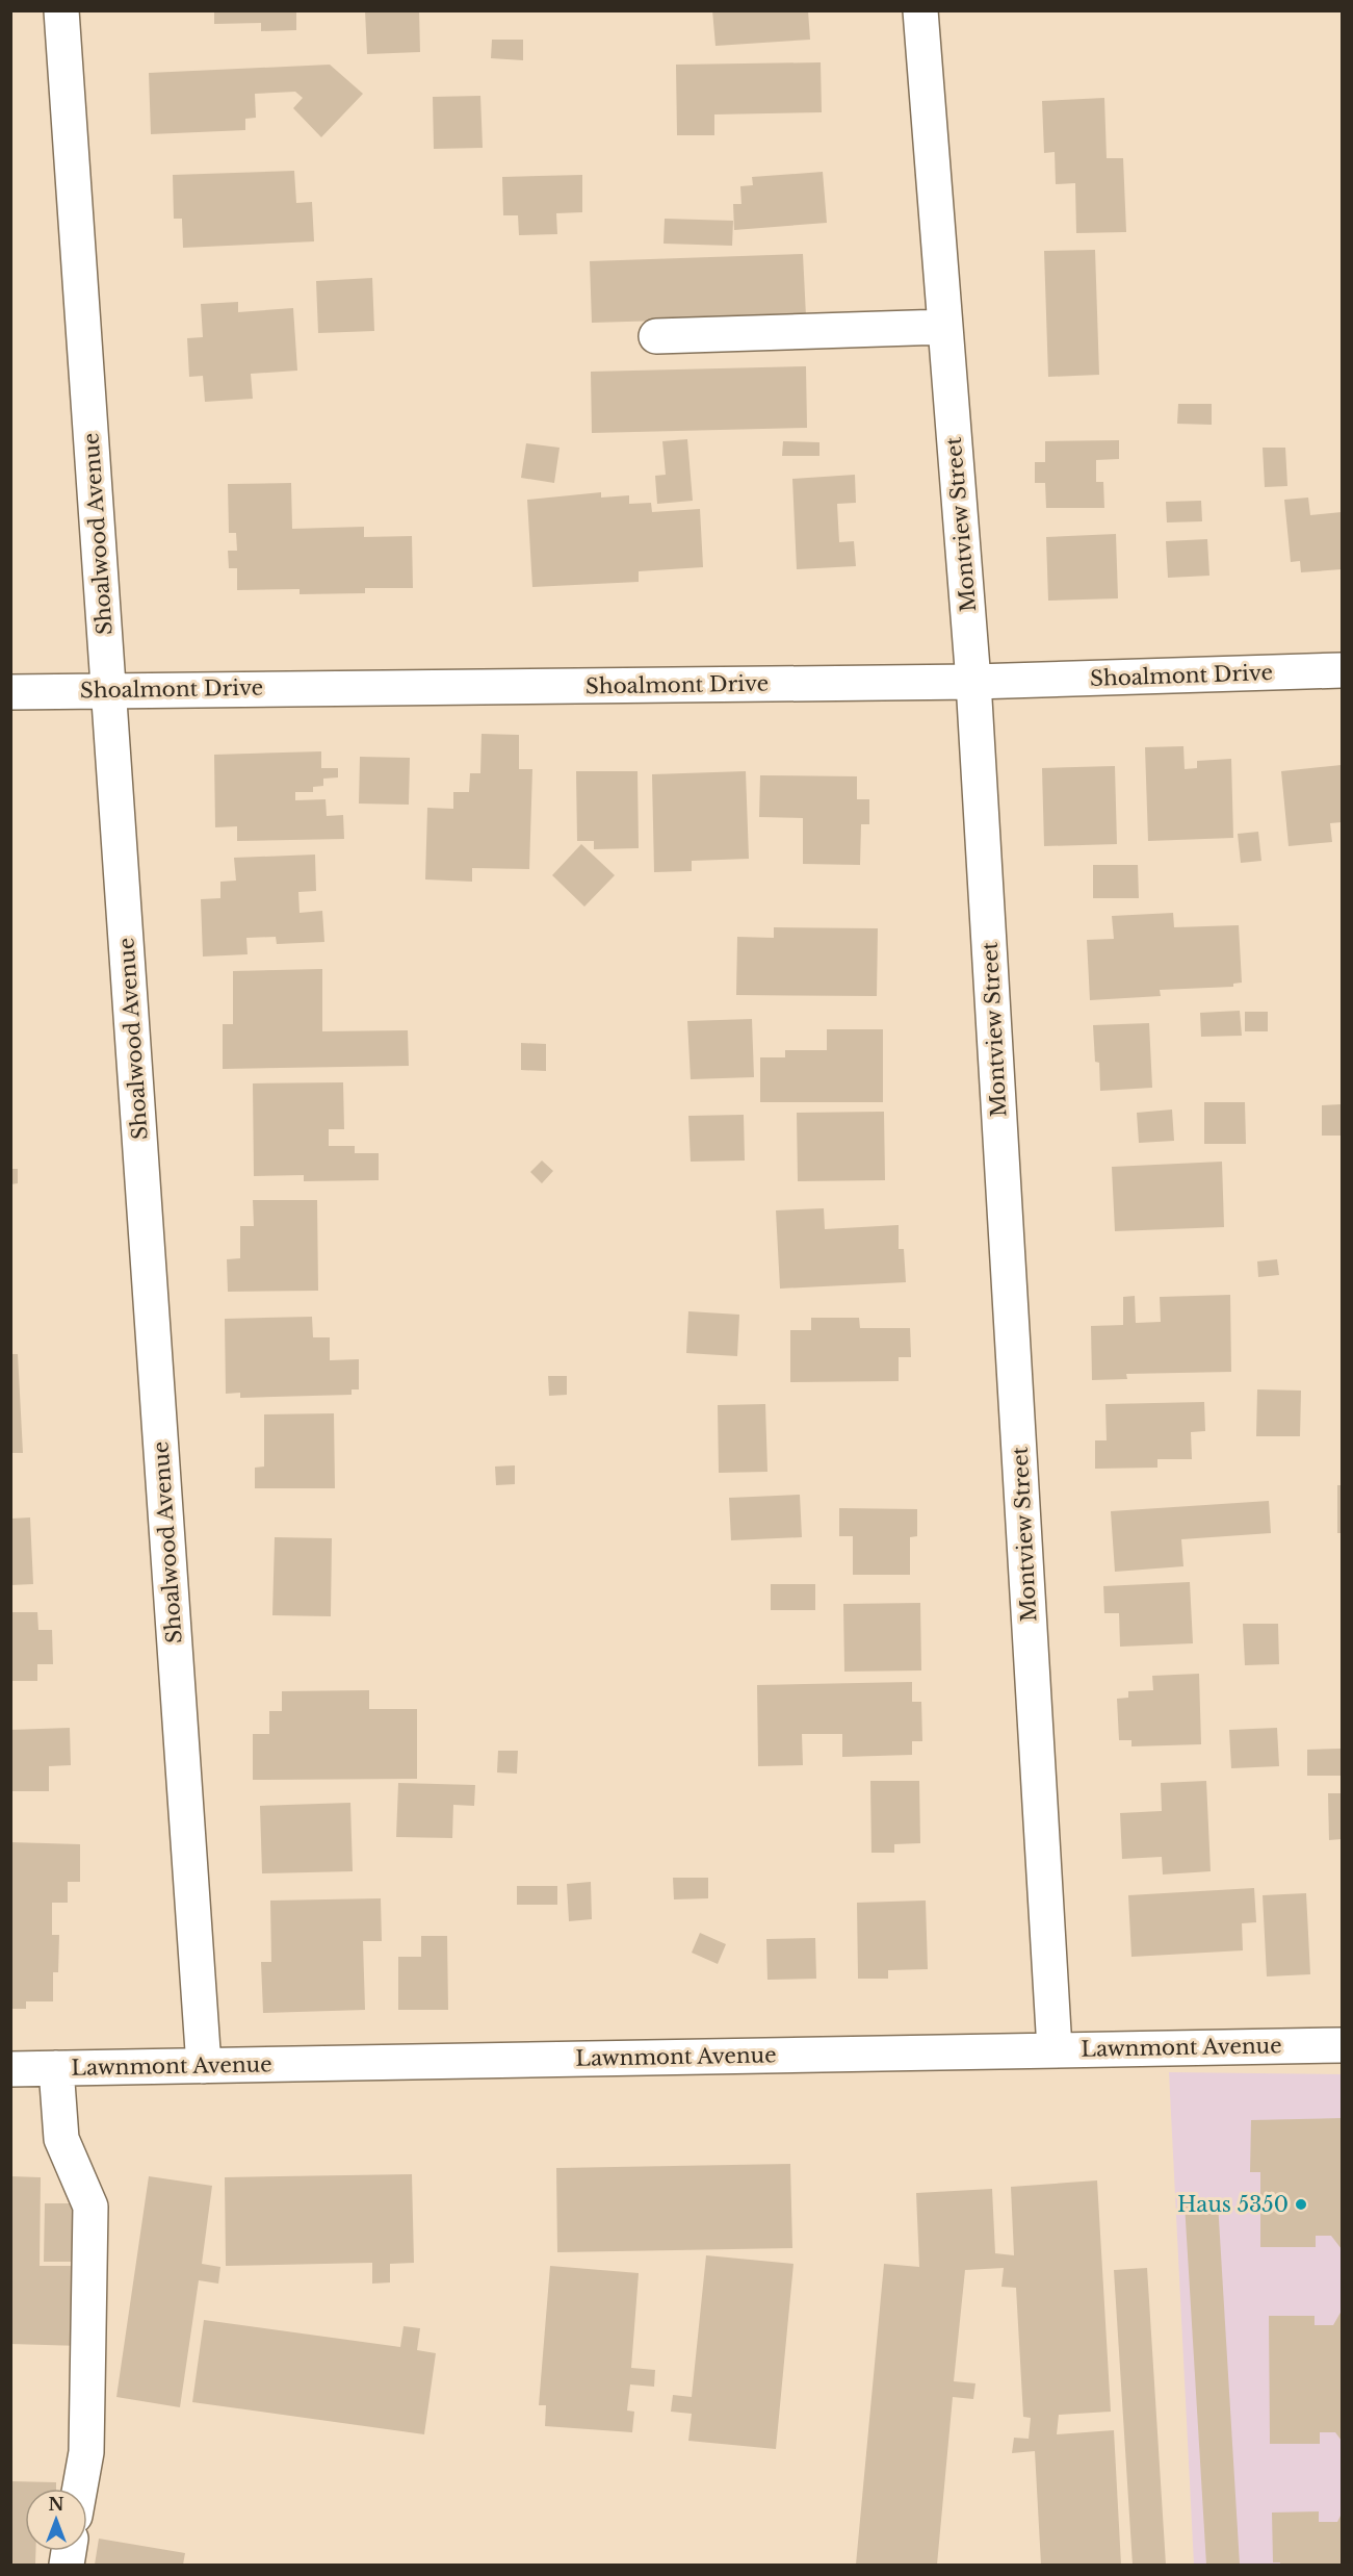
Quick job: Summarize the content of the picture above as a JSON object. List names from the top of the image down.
{
  "streets": {
    "street": [
      "Montview Street",
      "Shoalwood Avenue",
      "Shoalmont Drive",
      "Lawnmont Avenue"
    ]
  },
  "crossings": [
    ["Montview Street", "Shoalmont Drive"],
    ["Montview Street", "Lawnmont Avenue"],
    ["Shoalwood Avenue", "Shoalmont Drive"],
    ["Shoalwood Avenue", "Lawnmont Avenue"]
  ],
  "places": ["Haus 5350"],
  "north": "top"
}
